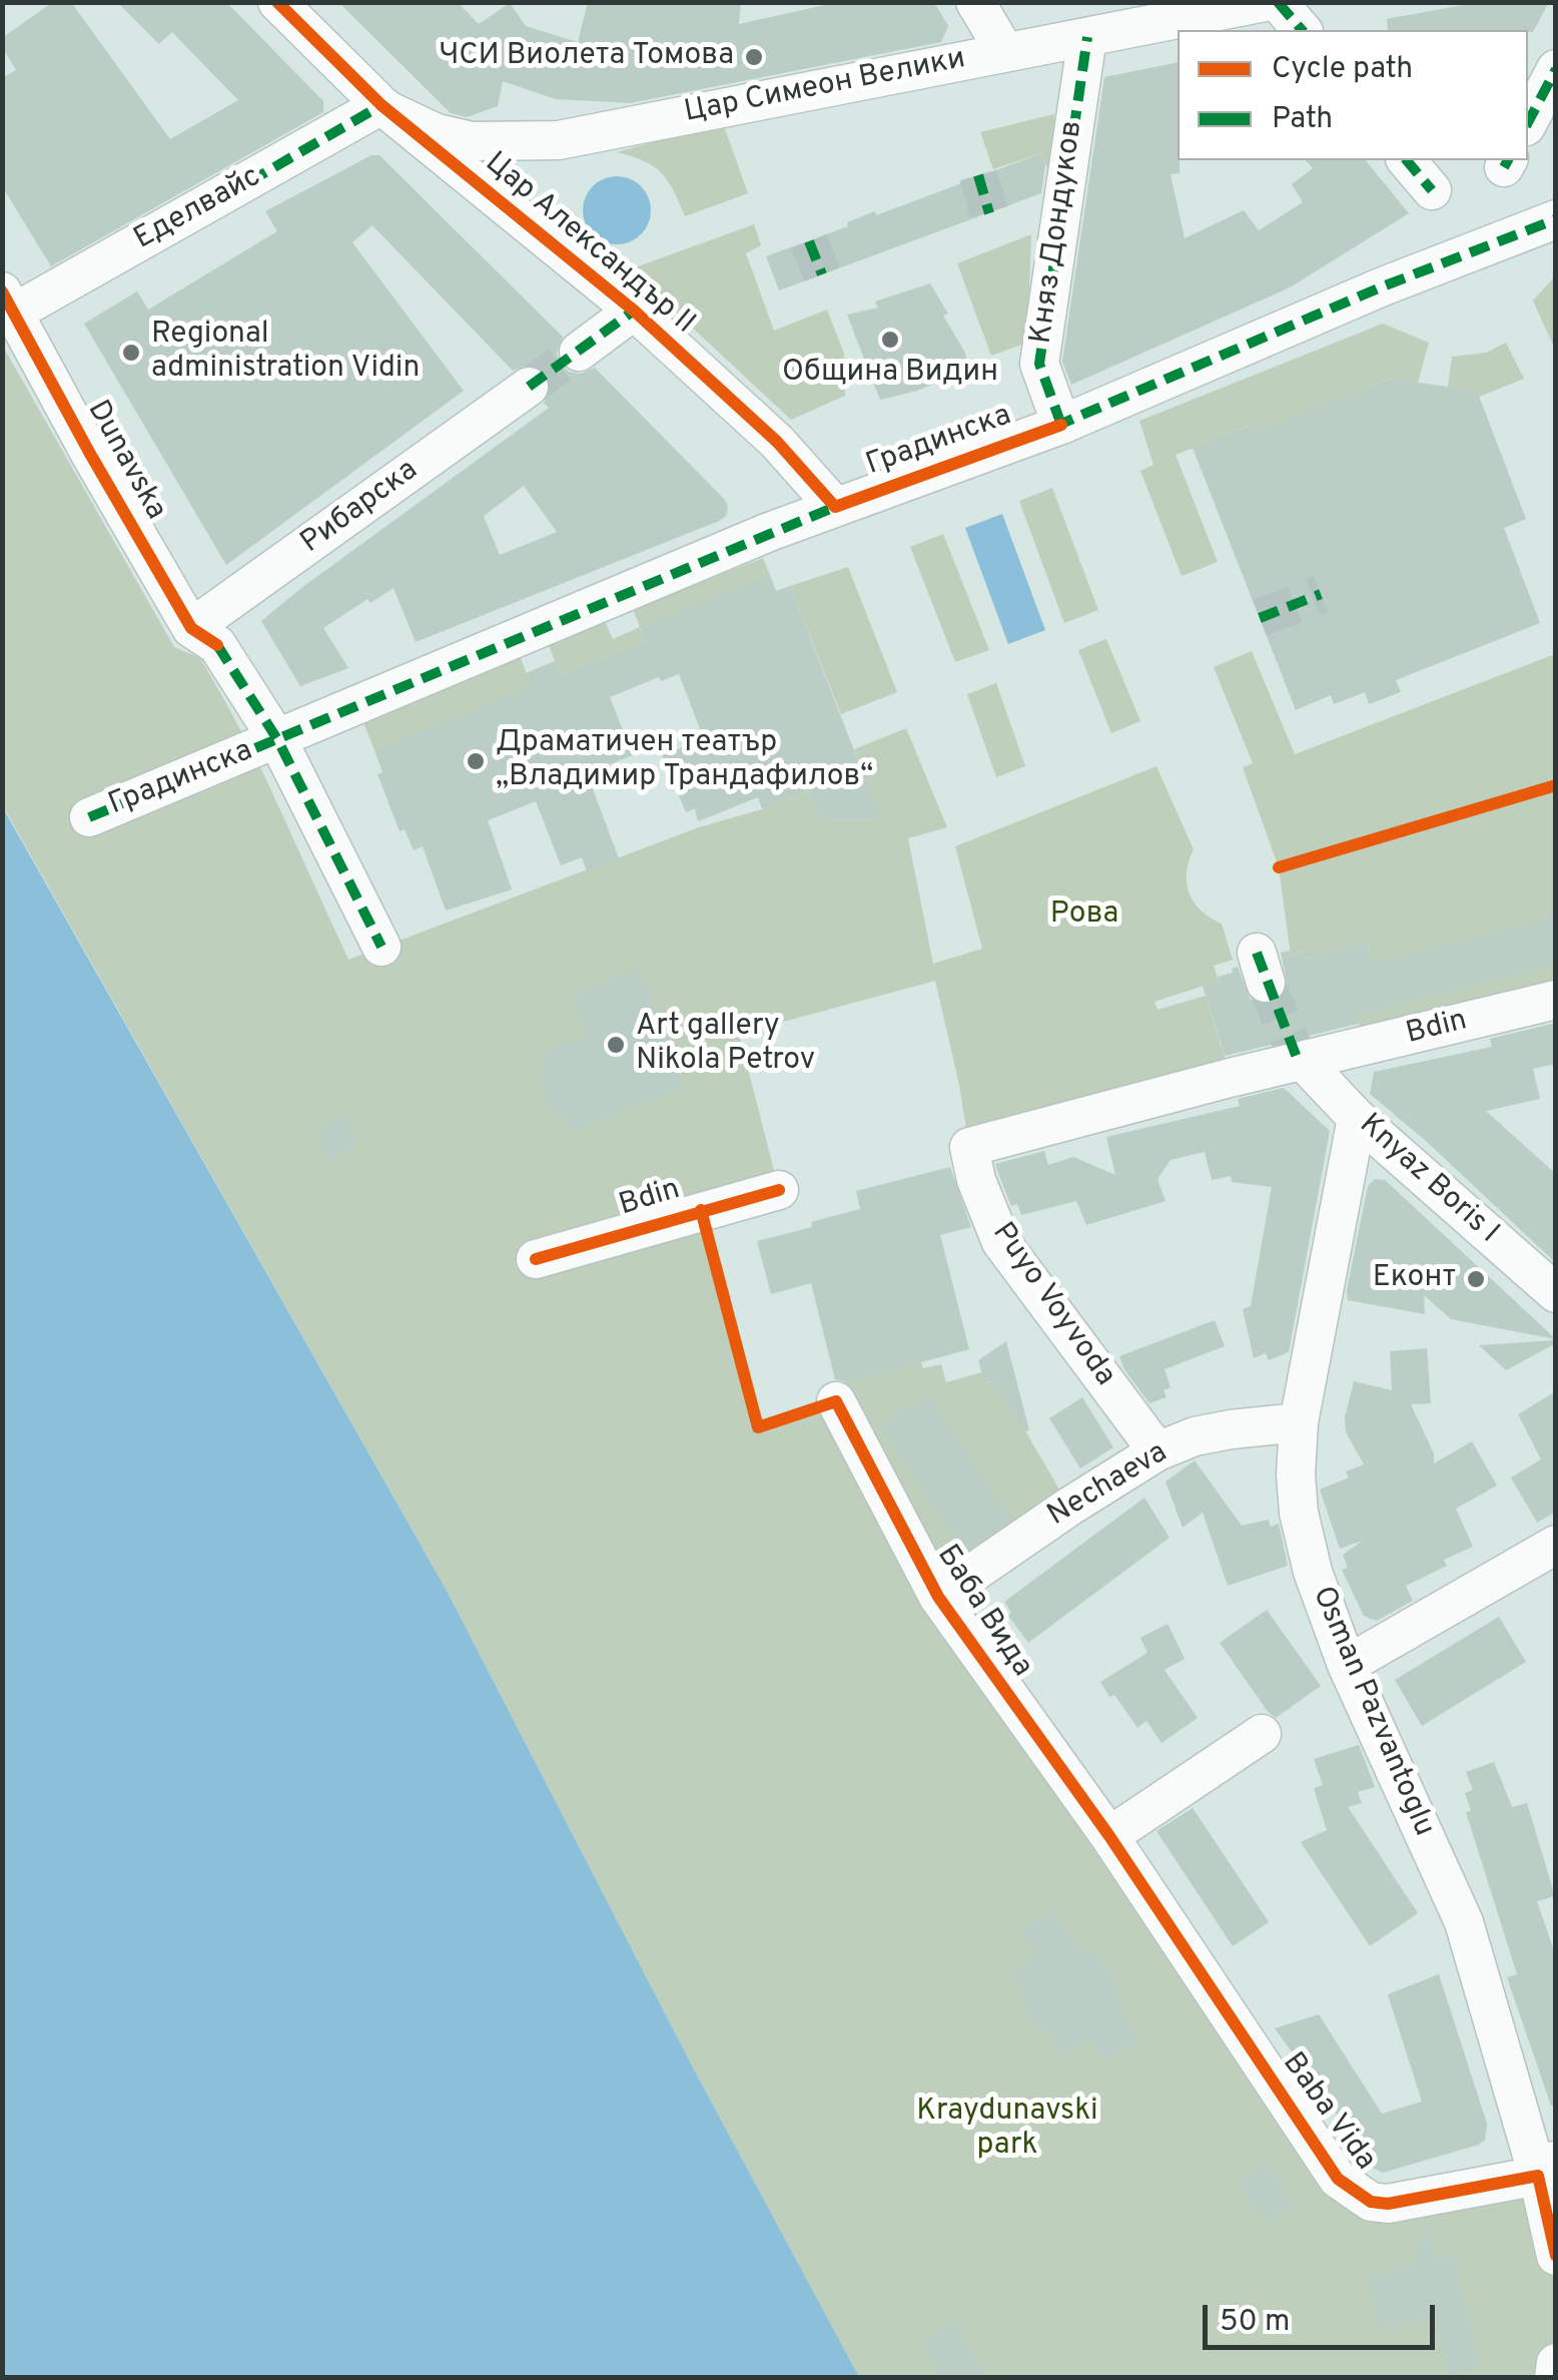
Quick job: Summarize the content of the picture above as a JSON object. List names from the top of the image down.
{
  "streets": {
    "street": [
      "Цар Симеон Велики",
      "Еделвайс",
      "Княз Дондуков",
      "Цар Александър II",
      "Градинска",
      "Dunavska",
      "Рибарска",
      "Bdin",
      "Knyaz Boris I",
      "Puyo Voyvoda",
      "Nechaeva",
      "Баба Вида",
      "Osman Pazvantoglu",
      "Baba Vida"
    ]
  },
  "crossings": [
    ["Цар Симеон Велики", "Еделвайс"],
    ["Цар Симеон Велики", "Княз Дондуков"],
    ["Цар Симеон Велики", "Цар Александър II"],
    ["Еделвайс", "Цар Александър II"],
    ["Еделвайс", "Dunavska"],
    ["Княз Дондуков", "Градинска"],
    ["Цар Александър II", "Градинска"],
    ["Градинска", "Dunavska"],
    ["Dunavska", "Рибарска"],
    ["Bdin", "Knyaz Boris I"],
    ["Bdin", "Puyo Voyvoda"],
    ["Knyaz Boris I", "Osman Pazvantoglu"],
    ["Puyo Voyvoda", "Nechaeva"],
    ["Nechaeva", "Баба Вида"],
    ["Nechaeva", "Osman Pazvantoglu"],
    ["Баба Вида", "Baba Vida"],
    ["Osman Pazvantoglu", "Baba Vida"]
  ],
  "parks": ["Рова", "Kraydunavski park"],
  "places": [
    "ЧСИ Виолета Томова",
    "Община Видин",
    "Regional administration Vidin",
    "Драматичен театър „Владимир Трандафилов“",
    "Art gallery Nikola Petrov",
    "Еконт"
  ],
  "legend": ["Cycle path", "Path"],
  "scale_bar": "50 m"
}
